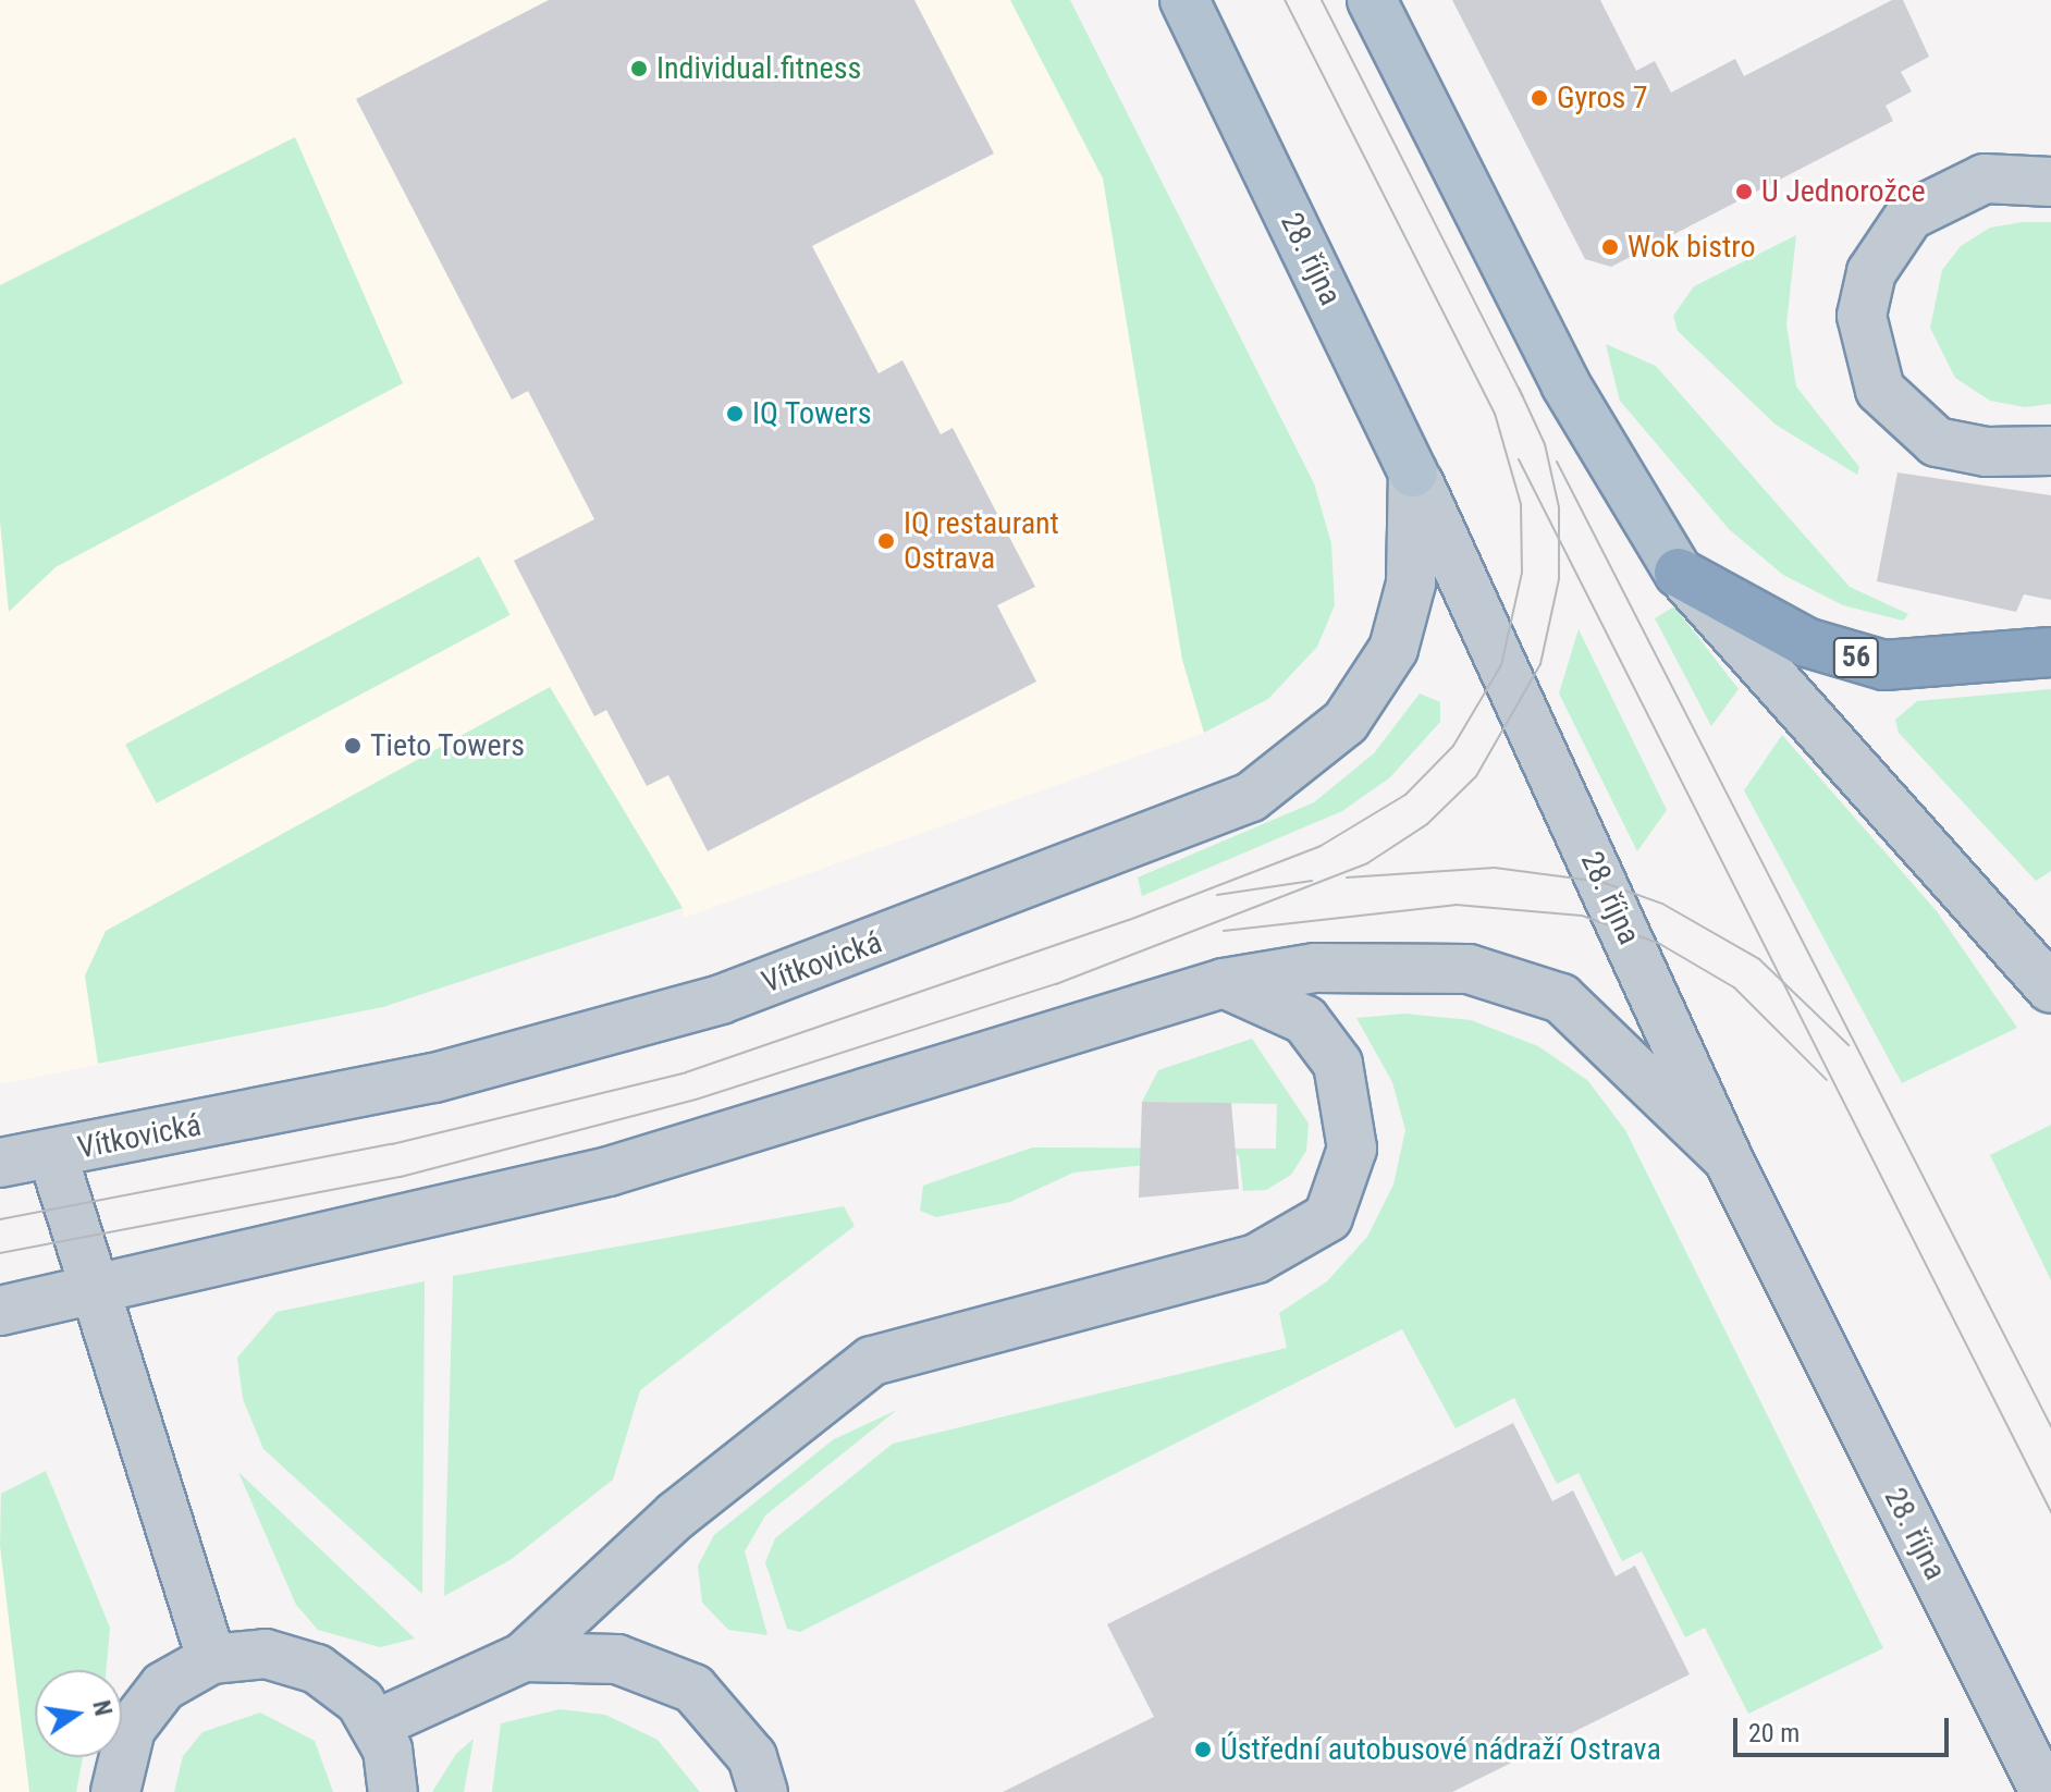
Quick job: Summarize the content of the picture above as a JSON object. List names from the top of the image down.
{
  "streets": {
    "highway": ["56"],
    "main road": ["28. října"],
    "street": ["Vítkovická"]
  },
  "crossings": [
    ["28. října", "Vítkovická"]
  ],
  "places": [
    "Individual.fitness",
    "Gyros 7",
    "U Jednorožce",
    "Wok bistro",
    "IQ Towers",
    "IQ restaurant Ostrava",
    "Tieto Towers",
    "Ústřední autobusové nádraží Ostrava"
  ],
  "scale_bar": "20 m",
  "north": "right"
}
